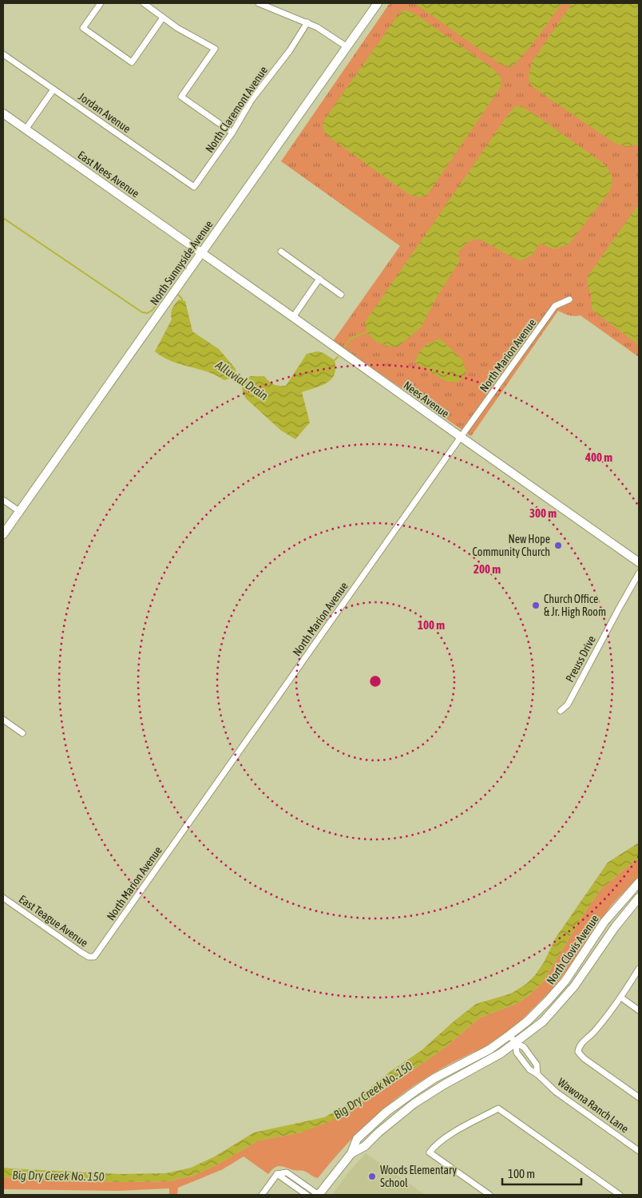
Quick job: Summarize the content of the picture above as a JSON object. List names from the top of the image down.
{
  "streets": {
    "main road": [
      "East Nees Avenue",
      "North Sunnyside Avenue",
      "Nees Avenue",
      "North Clovis Avenue"
    ],
    "street": [
      "North Claremont Avenue",
      "Jordan Avenue",
      "North Marion Avenue",
      "Preuss Drive",
      "East Teague Avenue",
      "Wawona Ranch Lane"
    ]
  },
  "crossings": [
    ["North Claremont Avenue", "Jordan Avenue"],
    ["East Nees Avenue", "North Sunnyside Avenue"],
    ["East Nees Avenue", "Nees Avenue"],
    ["North Sunnyside Avenue", "Nees Avenue"],
    ["North Marion Avenue", "Nees Avenue"],
    ["North Marion Avenue", "East Teague Avenue"],
    ["North Clovis Avenue", "Wawona Ranch Lane"]
  ],
  "water": ["Alluvial Drain", "Big Dry Creek No. 150"],
  "places": ["New Hope Community Church", "Church Office & Jr. High Room", "Woods Elementary School"],
  "scale_bar": "100 m",
  "rings": [
    "400 m",
    "300 m",
    "200 m",
    "100 m"
  ]
}
